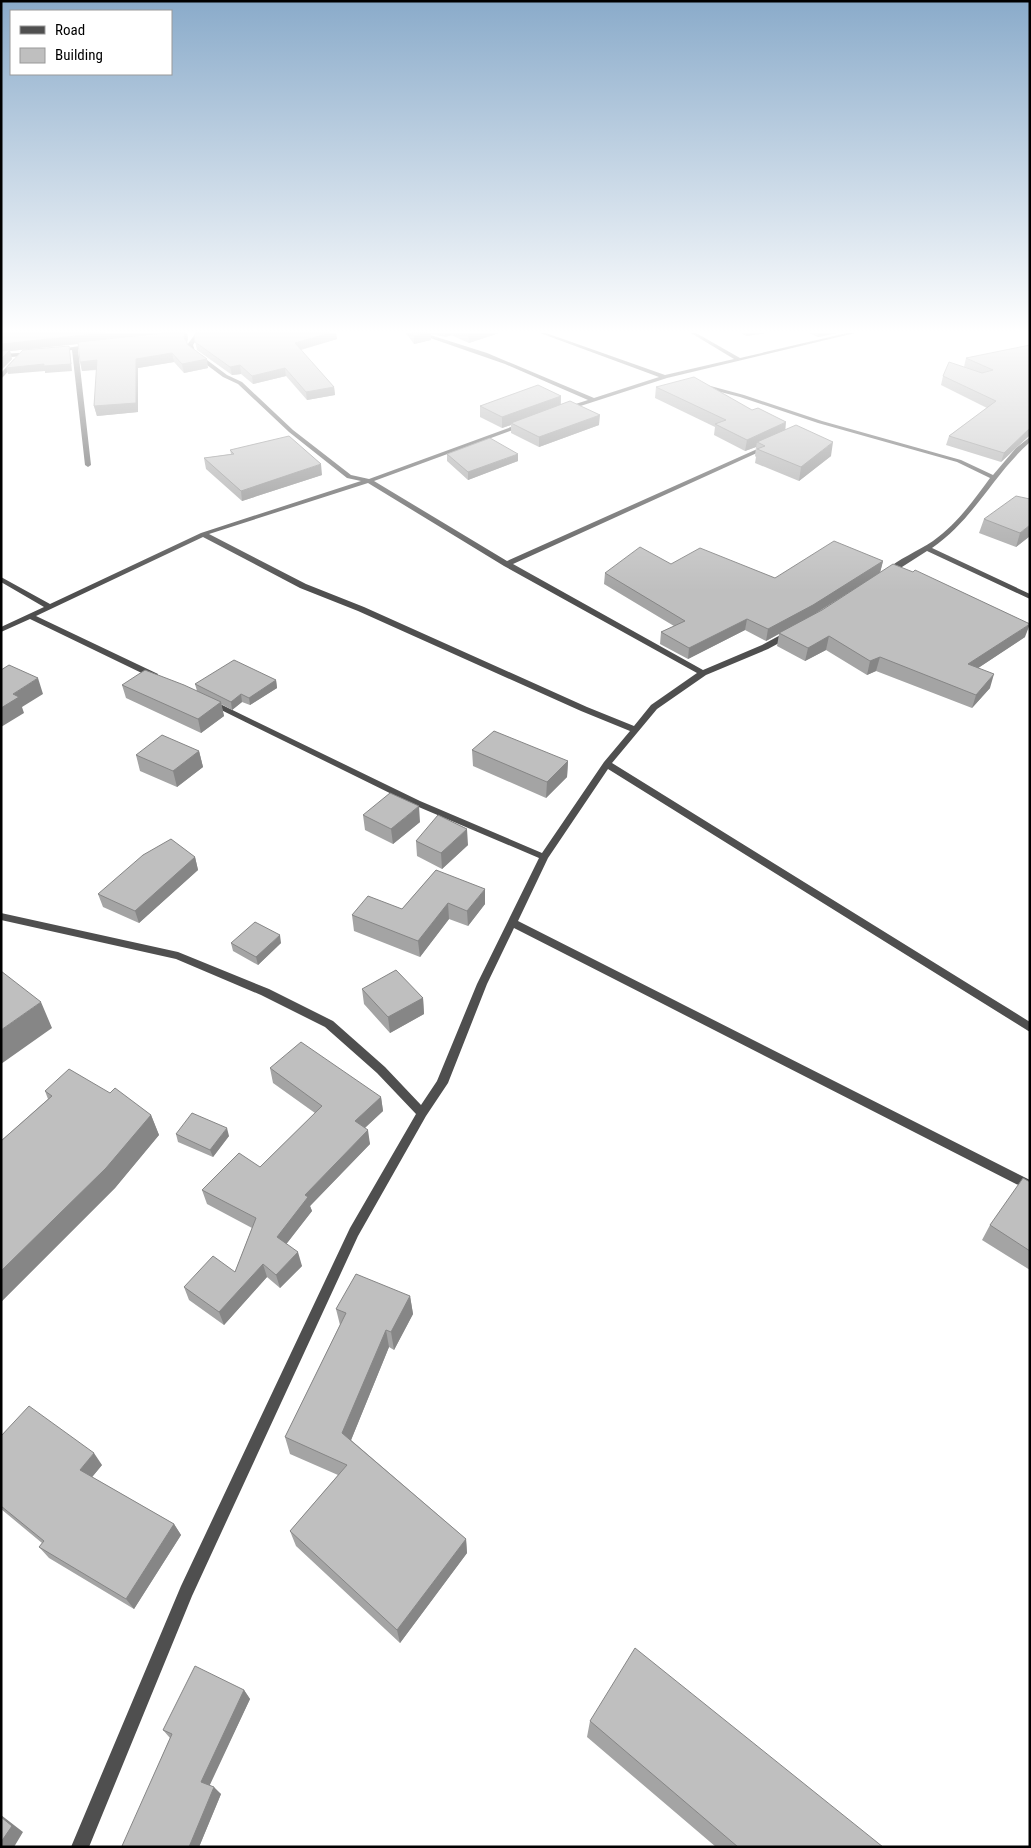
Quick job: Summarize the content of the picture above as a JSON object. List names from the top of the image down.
{
  "legend": ["Road", "Building"]
}
